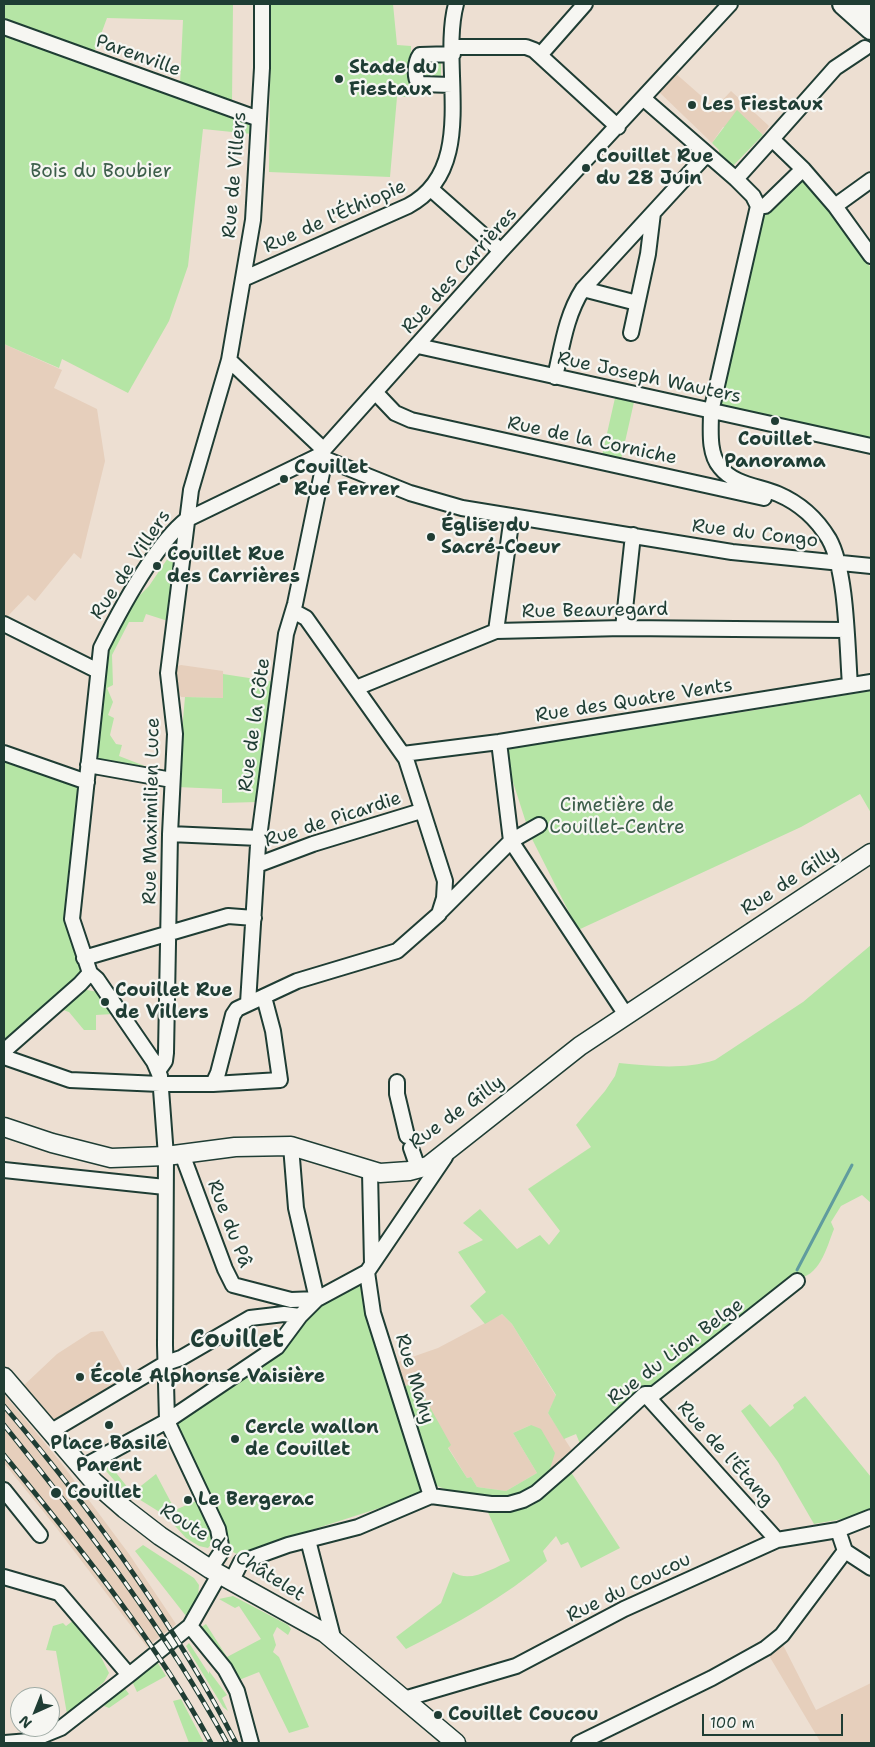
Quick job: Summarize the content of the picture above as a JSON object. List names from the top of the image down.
{
  "streets": {
    "main road": ["Rue de Gilly", "Route de Châtelet"],
    "street": [
      "Parenville",
      "Rue de Villers",
      "Rue de l'Éthiopie",
      "Rue des Carrières",
      "Rue Joseph Wauters",
      "Rue de la Corniche",
      "Rue du Congo",
      "Rue Beauregard",
      "Rue des Quatre Vents",
      "Rue de la Côte",
      "Rue Maximilien Luce",
      "Rue de Picardie",
      "Rue du Pâ",
      "Rue du Lion Belge",
      "Rue Mahy",
      "Rue de l'Étang",
      "Rue du Coucou"
    ]
  },
  "crossings": [
    ["Parenville", "Rue de Villers"],
    ["Rue de Villers", "Rue de l'Éthiopie"],
    ["Rue de Villers", "Rue des Carrières"],
    ["Rue de Villers", "Rue Maximilien Luce"],
    ["Rue de Villers", "Rue de Gilly"],
    ["Rue de Villers", "Rue du Pâ"],
    ["Rue des Carrières", "Rue Joseph Wauters"],
    ["Rue des Carrières", "Rue de la Corniche"],
    ["Rue des Carrières", "Rue du Congo"],
    ["Rue des Carrières", "Rue de la Côte"],
    ["Rue des Carrières", "Rue Maximilien Luce"],
    ["Rue du Congo", "Rue de la Côte"],
    ["Rue de la Côte", "Rue de Picardie"],
    ["Rue de Gilly", "Rue du Pâ"],
    ["Rue de Gilly", "Rue Mahy"],
    ["Rue du Lion Belge", "Rue Mahy"],
    ["Rue du Lion Belge", "Rue de l'Étang"],
    ["Rue de l'Étang", "Rue du Coucou"],
    ["Route de Châtelet", "Rue du Coucou"]
  ],
  "districts": ["Couillet"],
  "parks": ["Bois du Boubier", "Cimetière de Couillet-Centre"],
  "places": [
    "Stade du Fiestaux",
    "Les Fiestaux",
    "Couillet Rue du 28 Juin",
    "Couillet Panorama",
    "Couillet Rue Ferrer",
    "Église du Sacré-Coeur",
    "Couillet Rue des Carrières",
    "Couillet Rue de Villers",
    "École Alphonse Vaisière",
    "Place Basile Parent",
    "Cercle wallon de Couillet",
    "Couillet",
    "Le Bergerac",
    "Couillet Coucou"
  ],
  "scale_bar": "100 m",
  "north": "bottom left"
}
